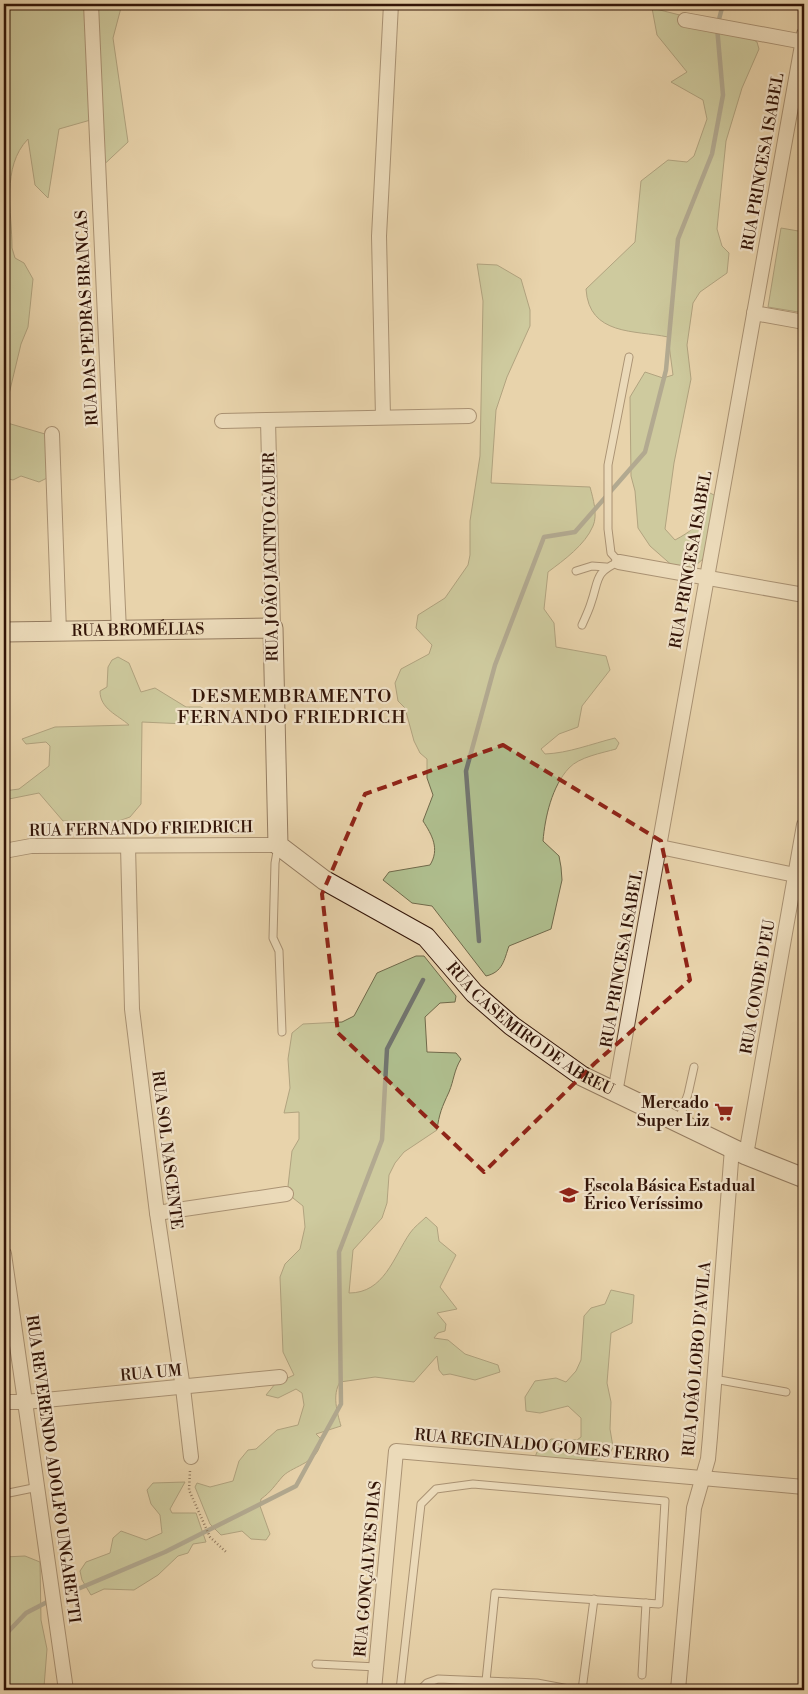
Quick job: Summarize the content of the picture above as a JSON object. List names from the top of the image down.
{
  "streets": {
    "street": [
      "RUA PRINCESA ISABEL",
      "RUA DAS PEDRAS BRANCAS",
      "RUA JOÃO JACINTO GAUER",
      "RUA BROMÉLIAS",
      "RUA FERNANDO FRIEDRICH",
      "RUA CONDE D'EU",
      "RUA CASEMIRO DE ABREU",
      "RUA SOL NASCENTE",
      "RUA JOÃO LOBO D'AVILA",
      "RUA UM",
      "RUA REGINALDO GOMES FERRO",
      "RUA REVERENDO ADOLFO UNGARETTI",
      "RUA GONÇALVES DIAS"
    ]
  },
  "crossings": [
    ["RUA PRINCESA ISABEL", "RUA CASEMIRO DE ABREU"],
    ["RUA DAS PEDRAS BRANCAS", "RUA BROMÉLIAS"],
    ["RUA JOÃO JACINTO GAUER", "RUA BROMÉLIAS"],
    ["RUA JOÃO JACINTO GAUER", "RUA FERNANDO FRIEDRICH"],
    ["RUA JOÃO JACINTO GAUER", "RUA CASEMIRO DE ABREU"],
    ["RUA FERNANDO FRIEDRICH", "RUA CASEMIRO DE ABREU"],
    ["RUA FERNANDO FRIEDRICH", "RUA SOL NASCENTE"],
    ["RUA CONDE D'EU", "RUA CASEMIRO DE ABREU"],
    ["RUA CONDE D'EU", "RUA JOÃO LOBO D'AVILA"],
    ["RUA CASEMIRO DE ABREU", "RUA JOÃO LOBO D'AVILA"],
    ["RUA SOL NASCENTE", "RUA UM"],
    ["RUA JOÃO LOBO D'AVILA", "RUA REGINALDO GOMES FERRO"],
    ["RUA UM", "RUA REVERENDO ADOLFO UNGARETTI"],
    ["RUA REGINALDO GOMES FERRO", "RUA GONÇALVES DIAS"]
  ],
  "districts": ["DESMEMBRAMENTO FERNANDO FRIEDRICH"],
  "places": {
    "supermarket": ["Mercado Super Liz"],
    "school or university": ["Escola Básica Estadual Érico Veríssimo"]
  }
}
